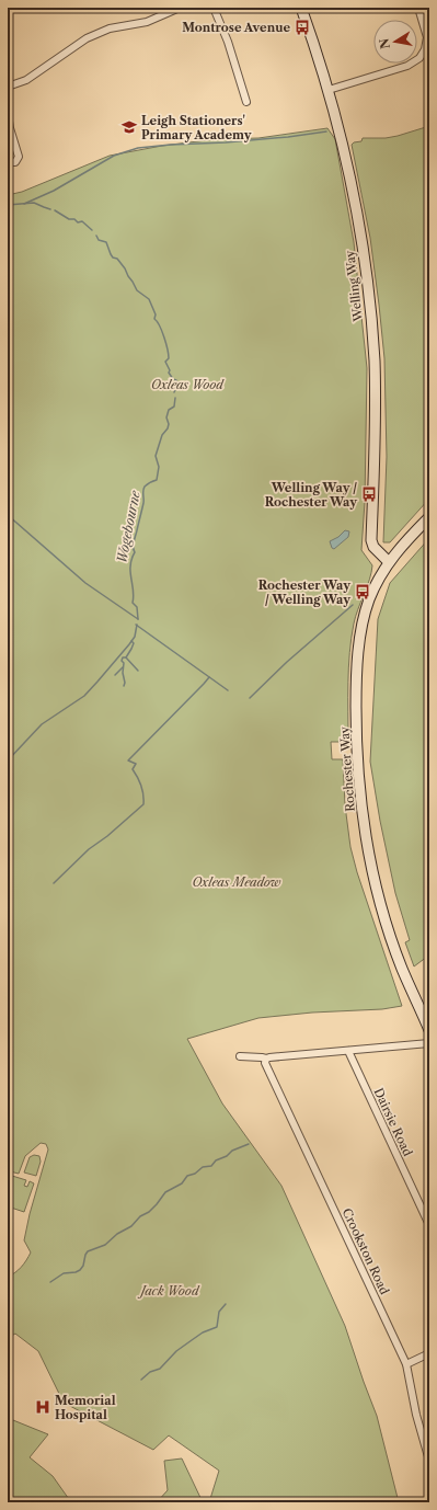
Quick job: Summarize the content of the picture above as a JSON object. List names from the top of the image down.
{
  "streets": {
    "street": [
      "Welling Way",
      "Rochester Way",
      "Dairsie Road",
      "Crookston Road"
    ]
  },
  "crossings": [
    ["Welling Way", "Rochester Way"]
  ],
  "water": ["Wogebourne"],
  "parks": ["Oxleas Wood", "Oxleas Meadow", "Jack Wood"],
  "places": {
    "bus stop": ["Montrose Avenue", "Welling Way / Rochester Way", "Rochester Way / Welling Way"],
    "school or university": ["Leigh Stationers' Primary Academy"],
    "hospital": ["Memorial Hospital"]
  },
  "north": "left"
}
